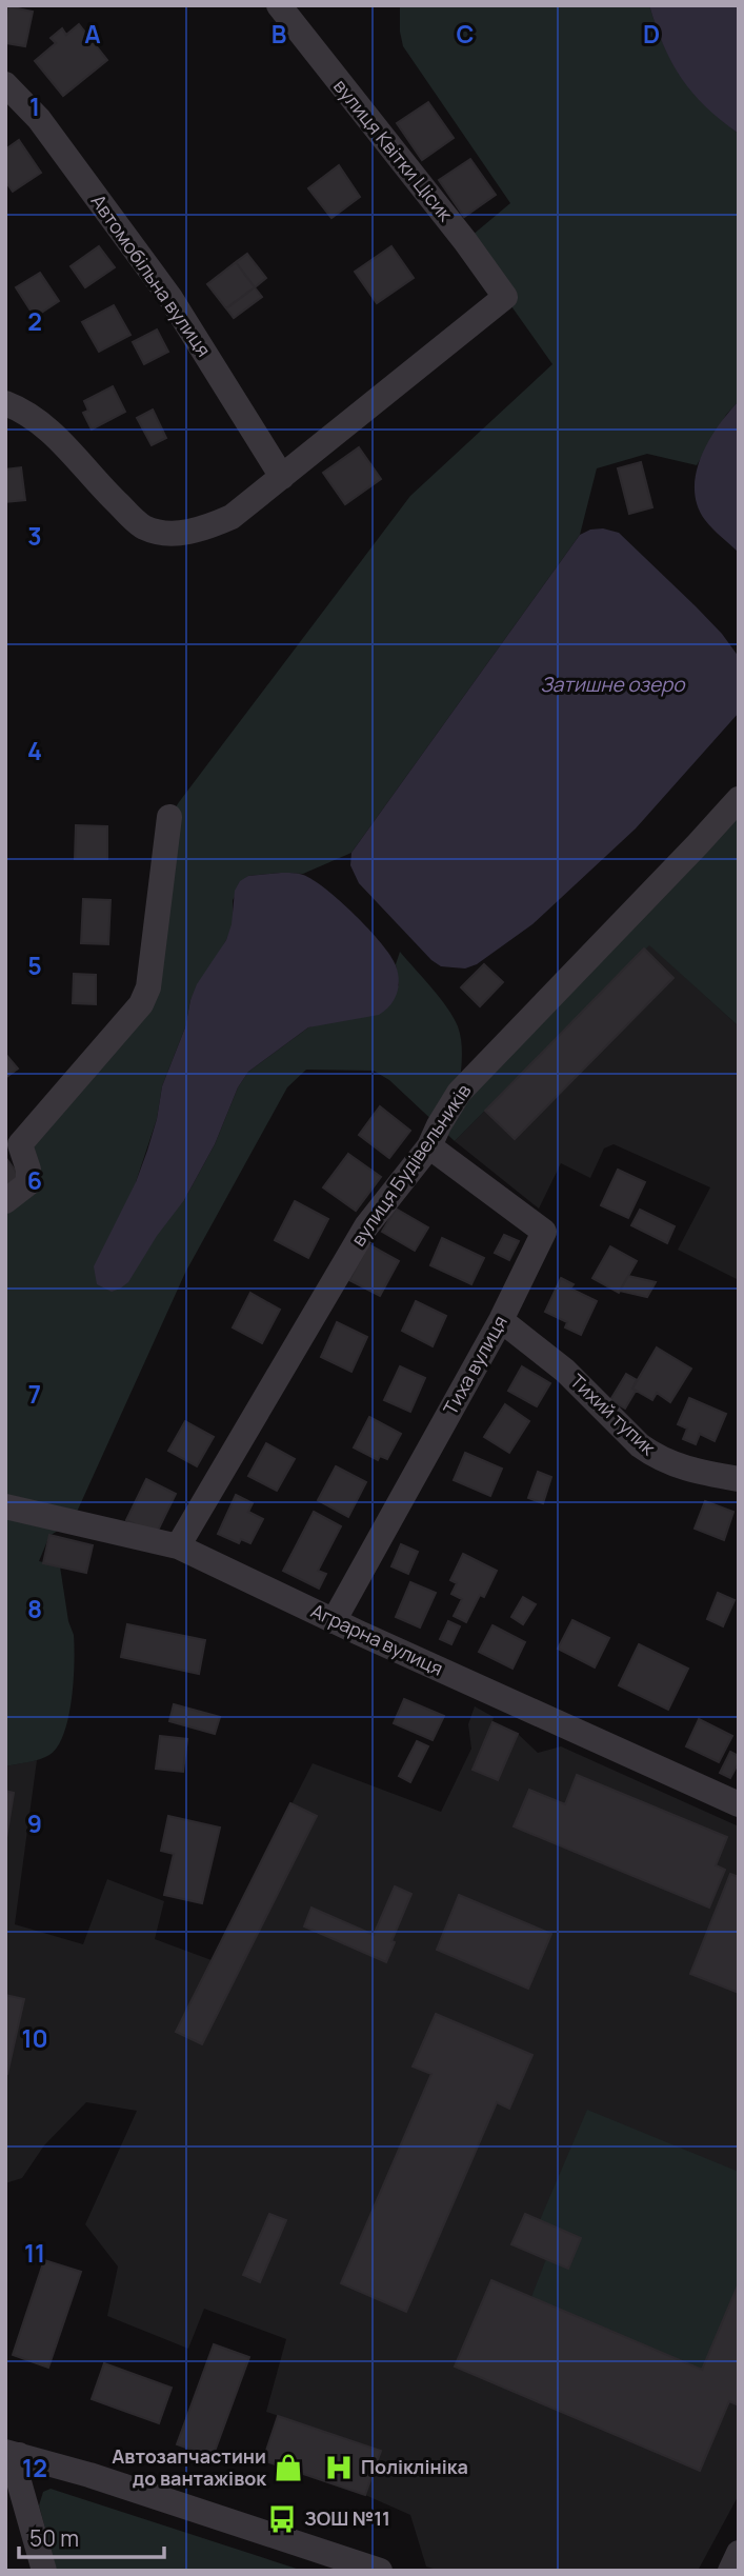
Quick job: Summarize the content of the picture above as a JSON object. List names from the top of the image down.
{
  "streets": {
    "street": [
      "вулиця Квітки Цісик",
      "Автомобільна вулиця",
      "вулиця Будівельників",
      "Тиха вулиця",
      "Тихий тупик",
      "Аграрна вулиця"
    ]
  },
  "crossings": [
    ["вулиця Квітки Цісик", "Автомобільна вулиця"],
    ["вулиця Будівельників", "Тиха вулиця"],
    ["вулиця Будівельників", "Аграрна вулиця"],
    ["Тиха вулиця", "Тихий тупик"],
    ["Тиха вулиця", "Аграрна вулиця"]
  ],
  "water": ["Затишне озеро"],
  "places": {
    "shop": ["Автозапчастини до вантажівок"],
    "hospital": ["Поліклініка"],
    "bus stop": ["ЗОШ №11"]
  },
  "scale_bar": "50 m",
  "grid": {
    "columns": [
      "A",
      "B",
      "C",
      "D"
    ],
    "rows": [
      "1",
      "2",
      "3",
      "4",
      "5",
      "6",
      "7",
      "8",
      "9",
      "10",
      "11",
      "12"
    ]
  }
}
